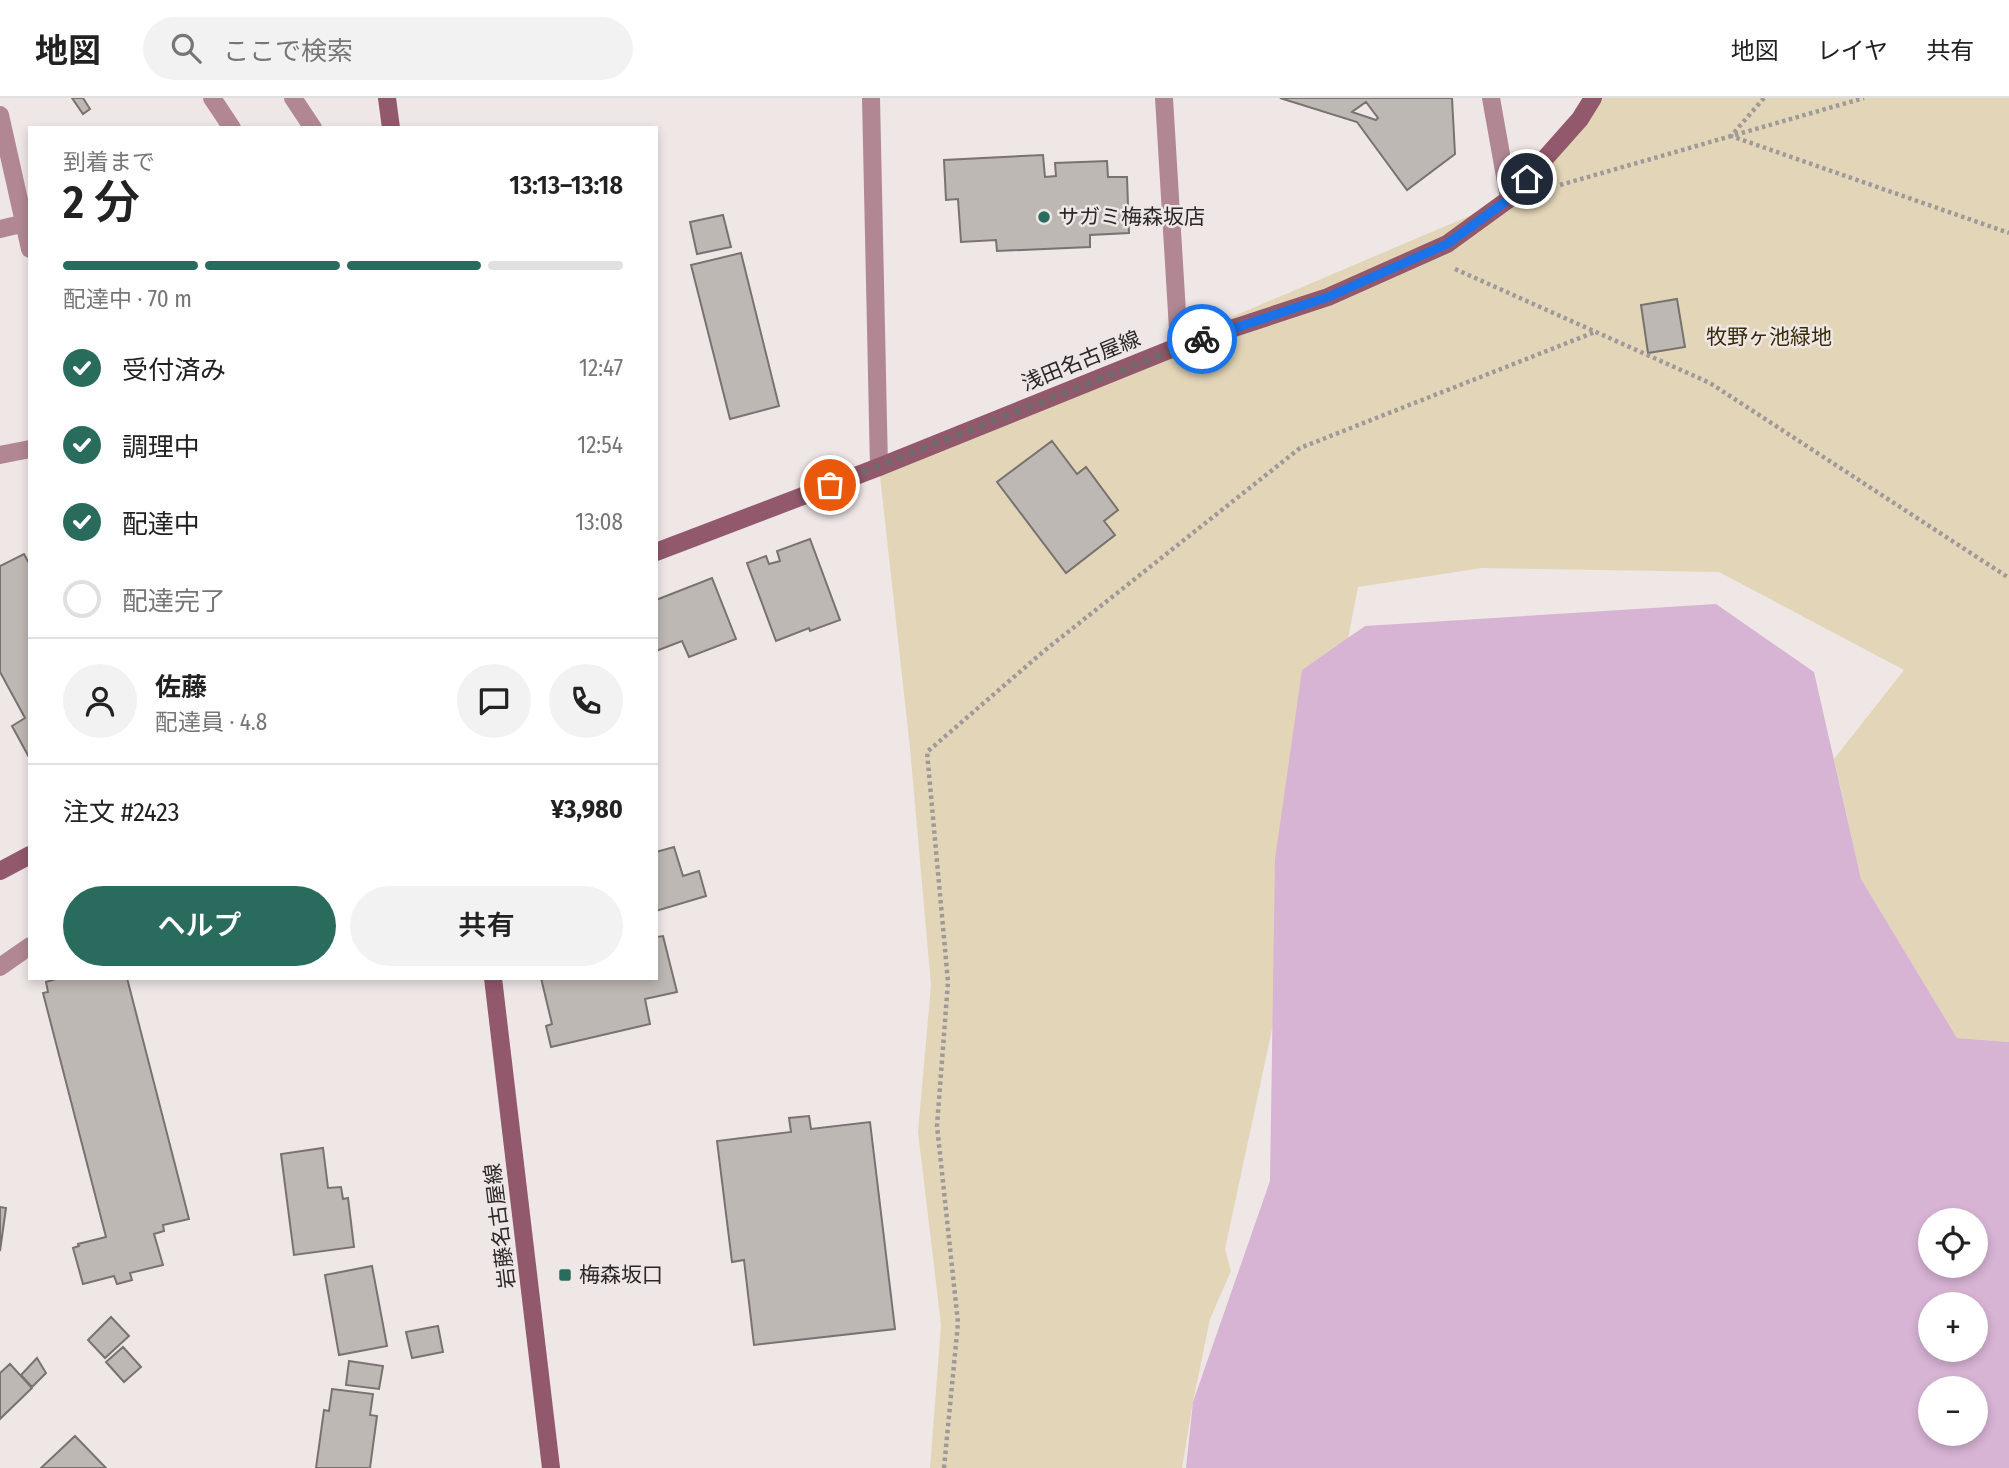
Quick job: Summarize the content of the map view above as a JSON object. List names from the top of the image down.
{
  "streets": {
    "main road": ["浅田名古屋線", "岩藤名古屋線"]
  },
  "parks": ["牧野ヶ池緑地"],
  "places": {
    "other": ["サガミ梅森坂店"],
    "transit": ["梅森坂口"]
  },
  "page": {
    "header": "地図",
    "search": "ここで検索",
    "nav": ["地図", "レイヤ", "共有"],
    "heading": ["2 分", "到着まで", "13:13–13:18"],
    "panel": [
      "佐藤",
      "配達員 · 4.8",
      "注文 #2423",
      "¥3,980"
    ],
    "bar": "配達中 · 70 m",
    "list": [
      ["受付済み", "12:47"],
      ["調理中", "12:54"],
      ["配達中", "13:08"],
      "配達完了"
    ],
    "buttons": ["ヘルプ", "共有"],
    "map_buttons": ["+", "−"]
  }
}
